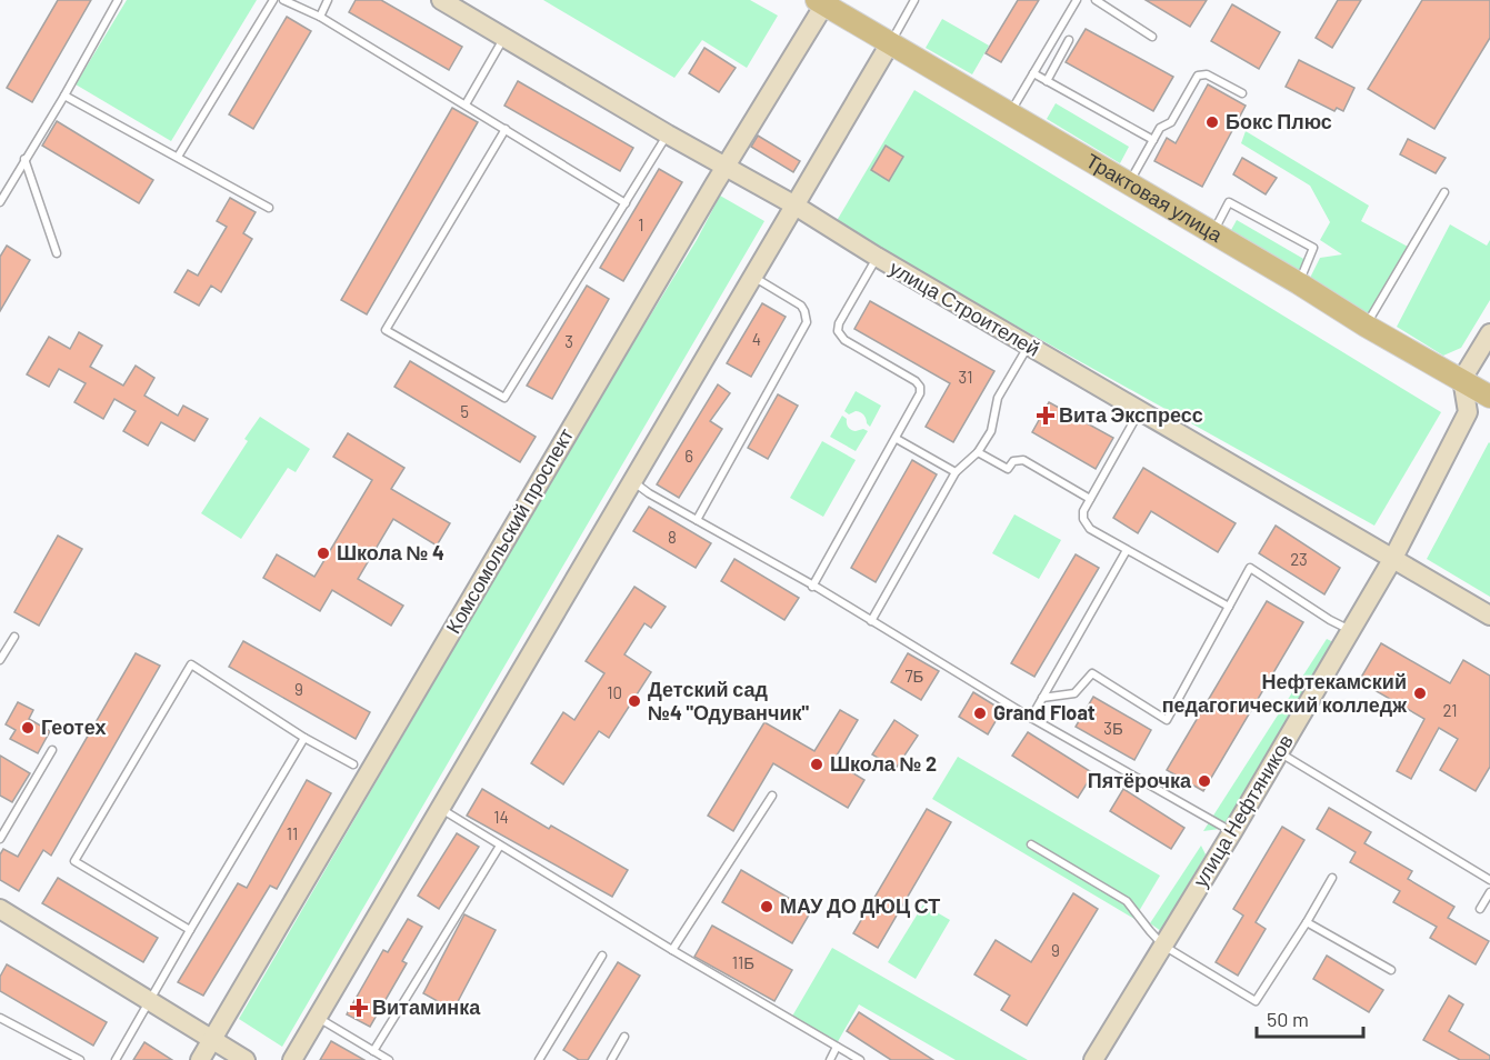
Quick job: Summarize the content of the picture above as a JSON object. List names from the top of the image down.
{
  "streets": {
    "main road": [
      "Трактовая улица",
      "улица Строителей",
      "Комсомольский проспект",
      "улица Нефтяников"
    ]
  },
  "crossings": [
    ["Трактовая улица", "Комсомольский проспект"],
    ["Трактовая улица", "улица Нефтяников"],
    ["улица Строителей", "Комсомольский проспект"],
    ["улица Строителей", "улица Нефтяников"]
  ],
  "places": {
    "other": [
      "Бокс Плюс",
      "Школа № 4",
      "Нефтекамский педагогический колледж",
      "Детский сад №4 \"Одуванчик\"",
      "Grand Float",
      "Геотех",
      "Школа № 2",
      "Пятёрочка",
      "МАУ ДО ДЮЦ СТ"
    ],
    "health": ["Вита Экспресс", "Витаминка"]
  },
  "house_numbers": [
    "1",
    "4",
    "3",
    "31",
    "5",
    "6",
    "8",
    "23",
    "7Б",
    "9",
    "10",
    "21",
    "3Б",
    "14",
    "11",
    "9",
    "11Б"
  ],
  "scale_bar": "50 m"
}
